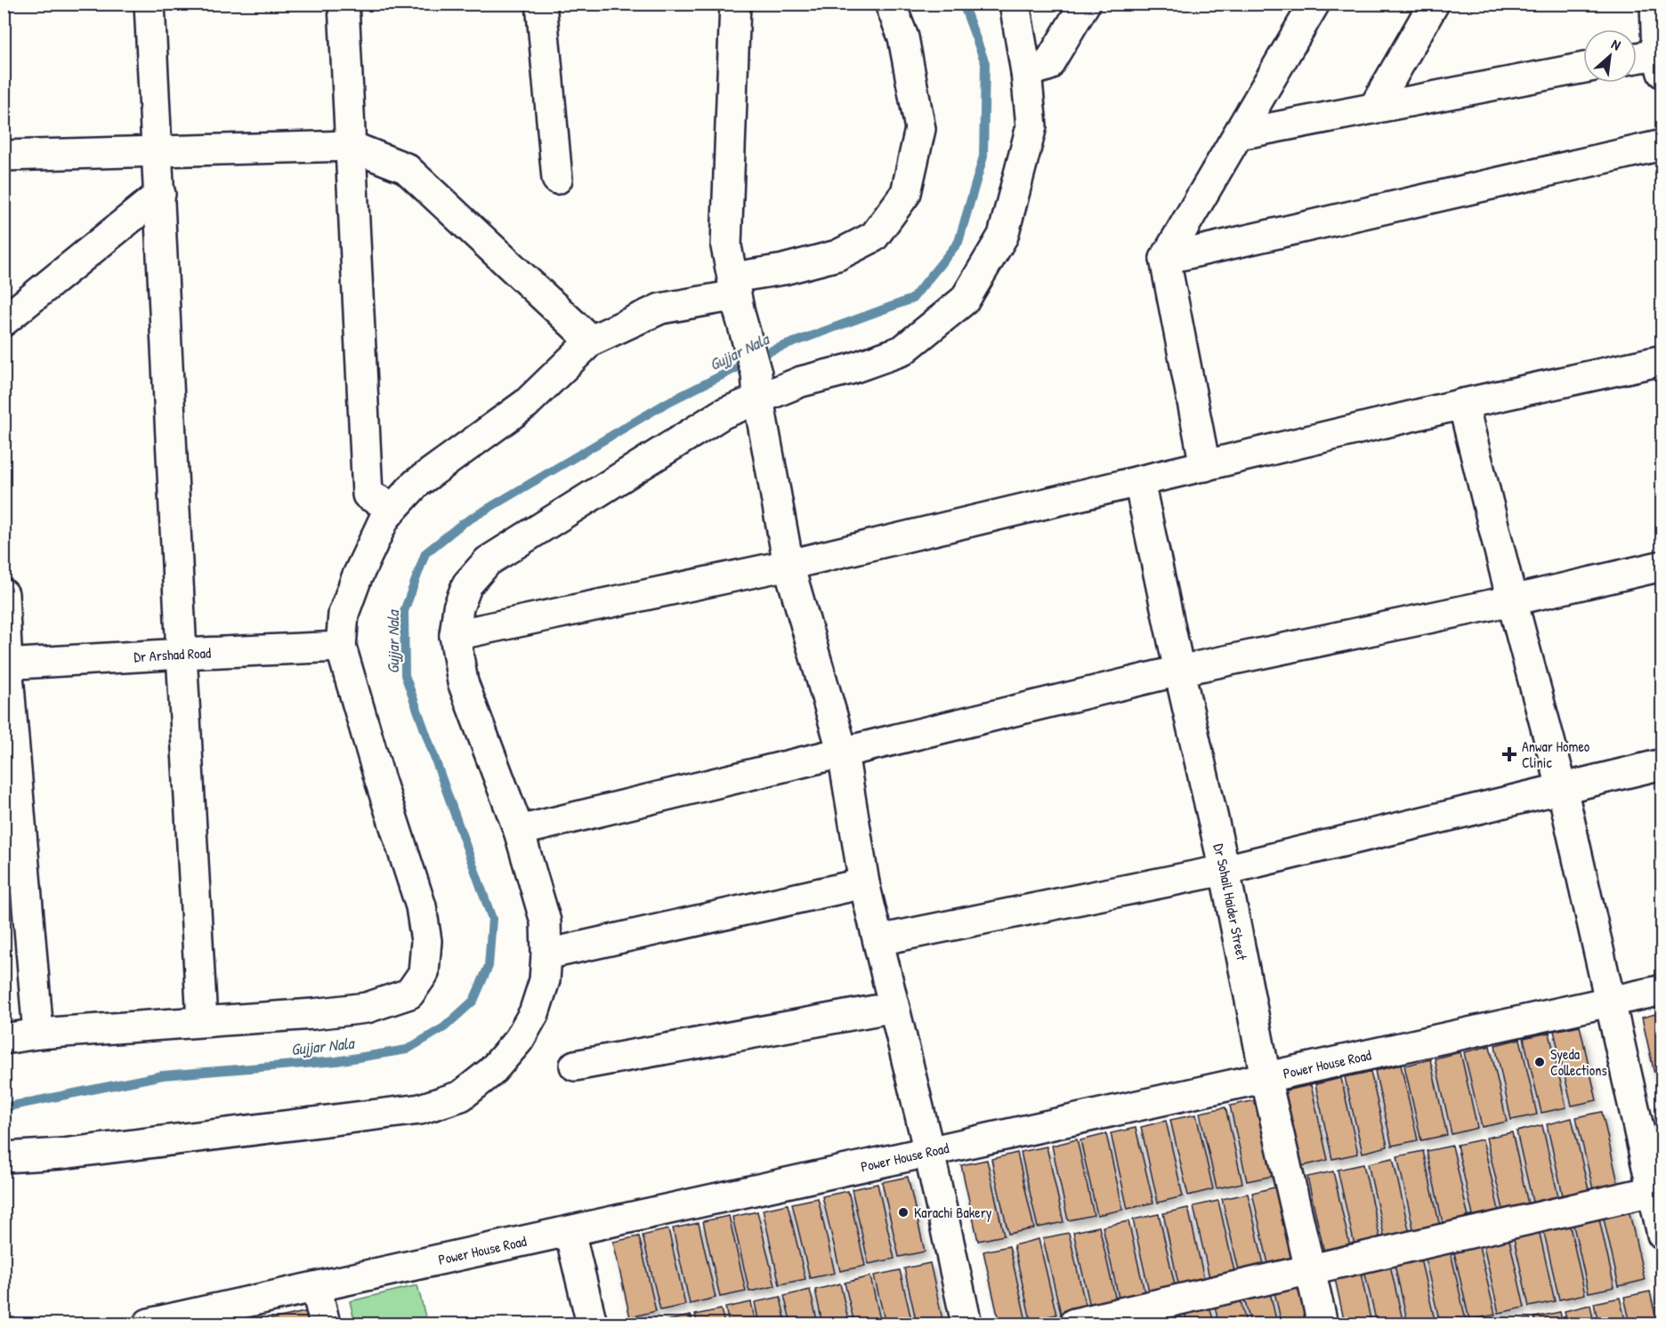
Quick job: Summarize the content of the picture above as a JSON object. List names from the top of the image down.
{
  "streets": {
    "street": ["Dr Arshad Road", "Dr Sohail Haider Street", "Power House Road"]
  },
  "crossings": [
    ["Dr Sohail Haider Street", "Power House Road"]
  ],
  "water": ["Gujjar Nala"],
  "places": {
    "health": ["Anwar Homeo Clinic"],
    "other": ["Syeda Collections", "Karachi Bakery"]
  },
  "north": "top right"
}
